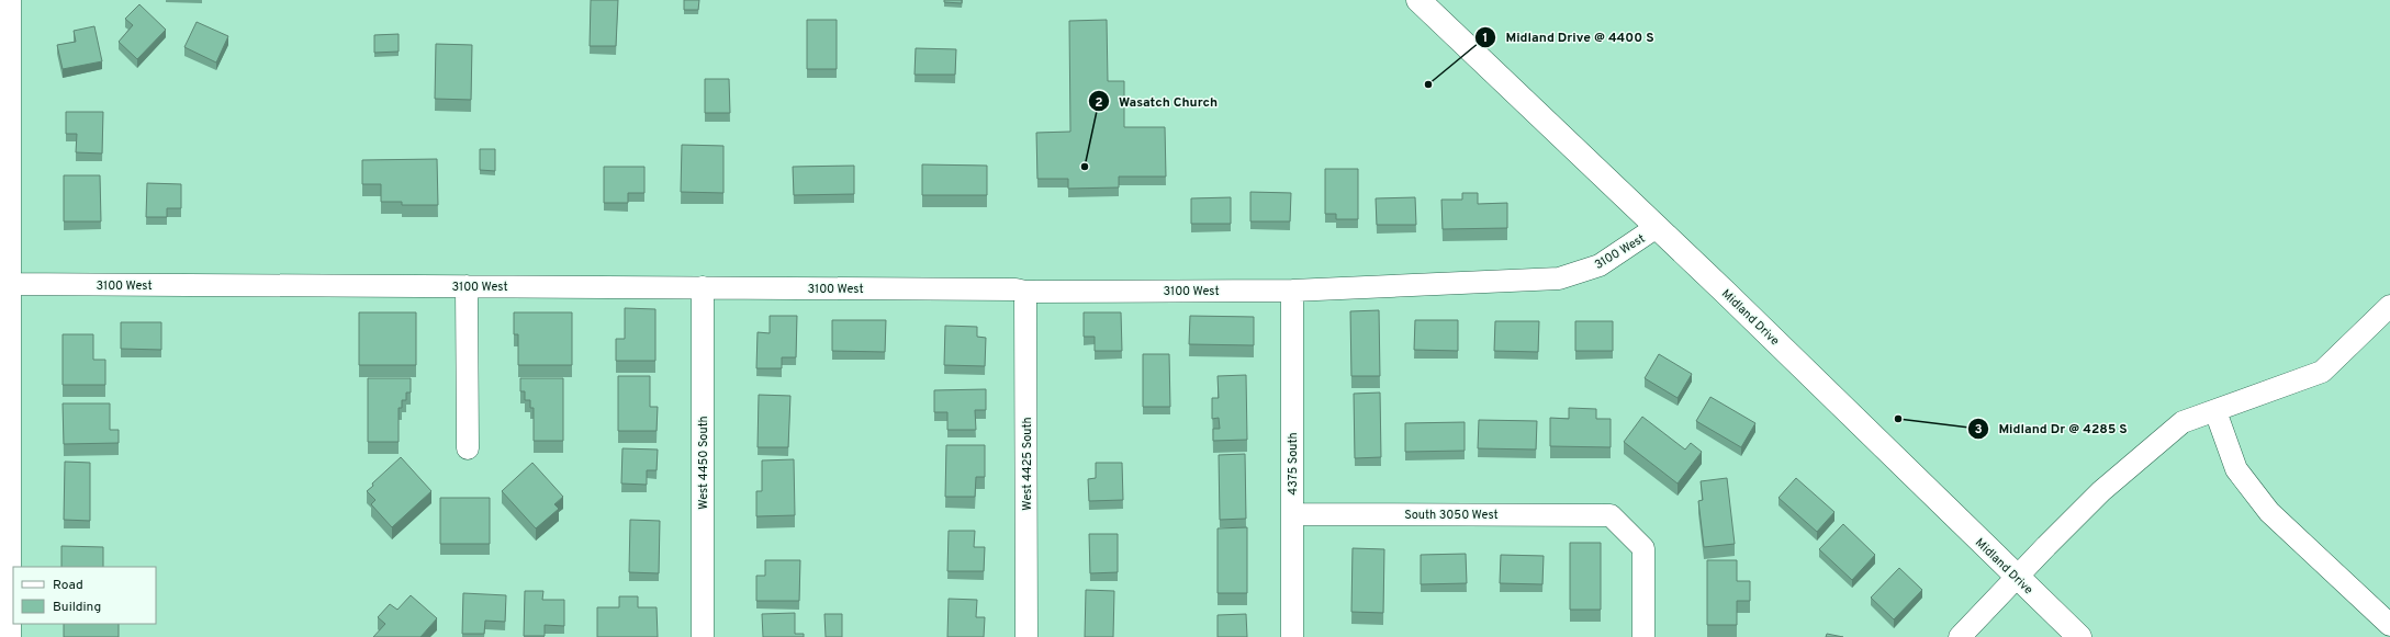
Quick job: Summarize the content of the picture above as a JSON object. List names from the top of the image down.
{
  "streets": {
    "main road": ["Midland Drive"],
    "street": [
      "3100 West",
      "West 4450 South",
      "West 4425 South",
      "4375 South",
      "South 3050 West"
    ]
  },
  "crossings": [
    ["3100 West", "Midland Drive"],
    ["3100 West", "West 4450 South"],
    ["3100 West", "West 4425 South"],
    ["3100 West", "4375 South"],
    ["4375 South", "South 3050 West"]
  ],
  "places": ["Midland Drive @ 4400 S", "Wasatch Church", "Midland Dr @ 4285 S"],
  "legend": ["Road", "Building"]
}
